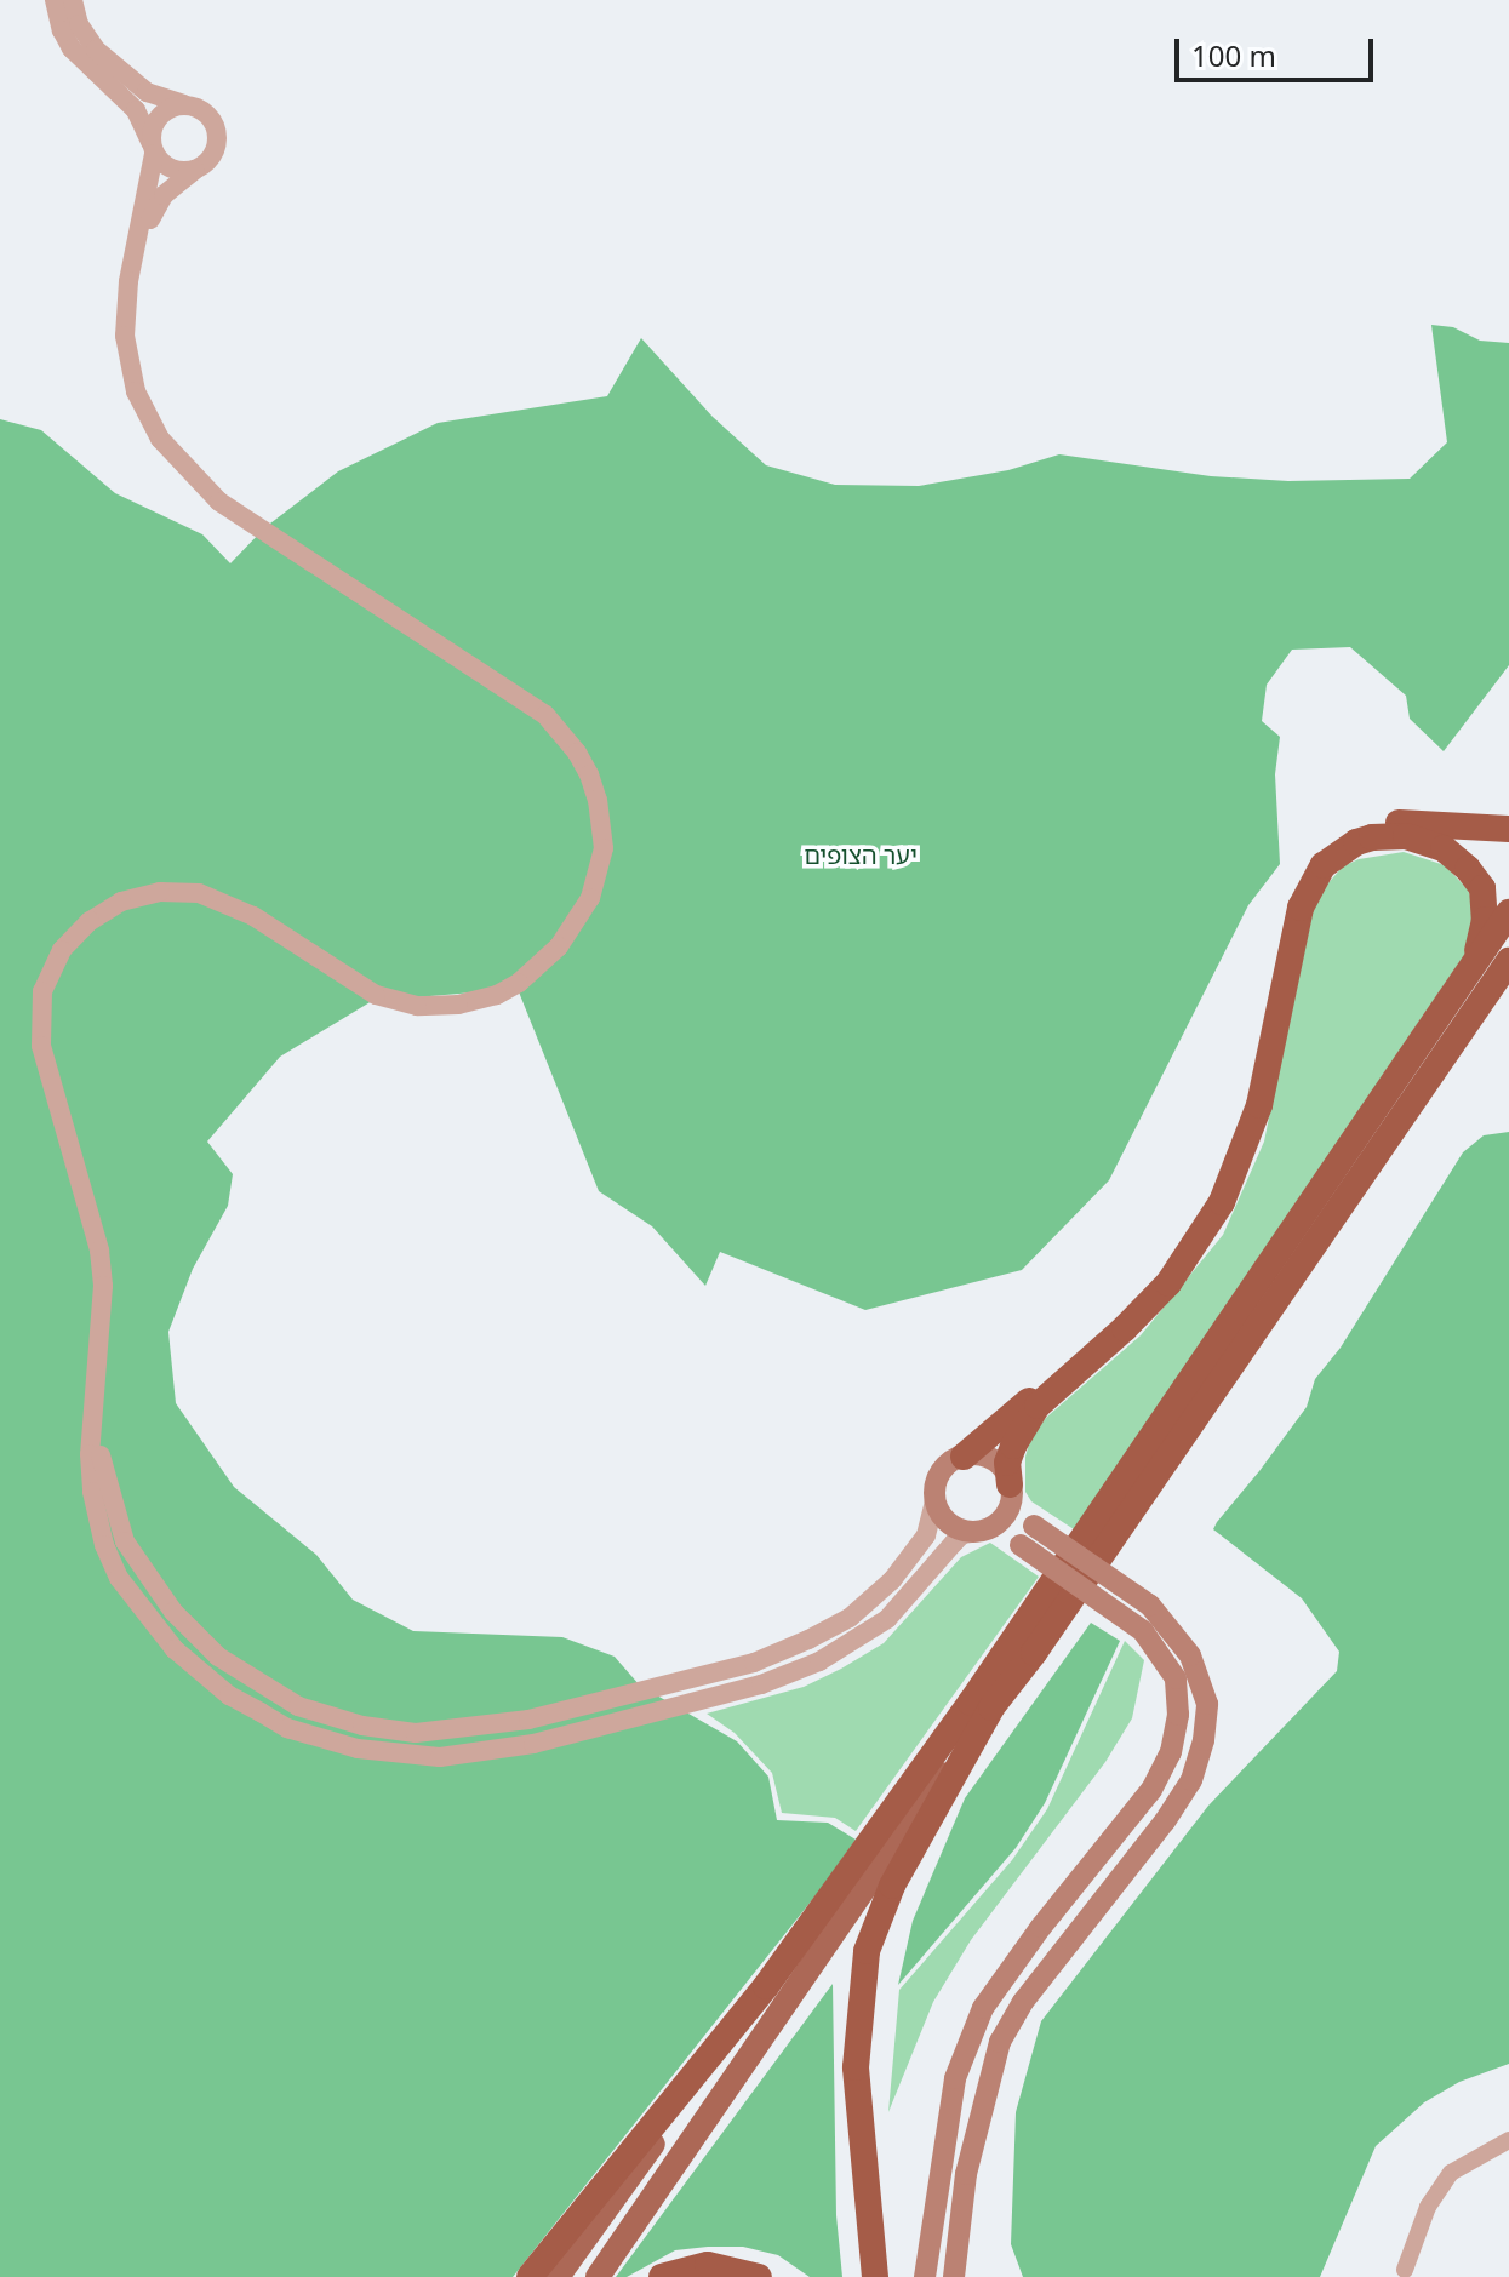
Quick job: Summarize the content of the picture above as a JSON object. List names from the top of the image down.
{
  "parks": ["יער הצופים"],
  "scale_bar": "100 m"
}
